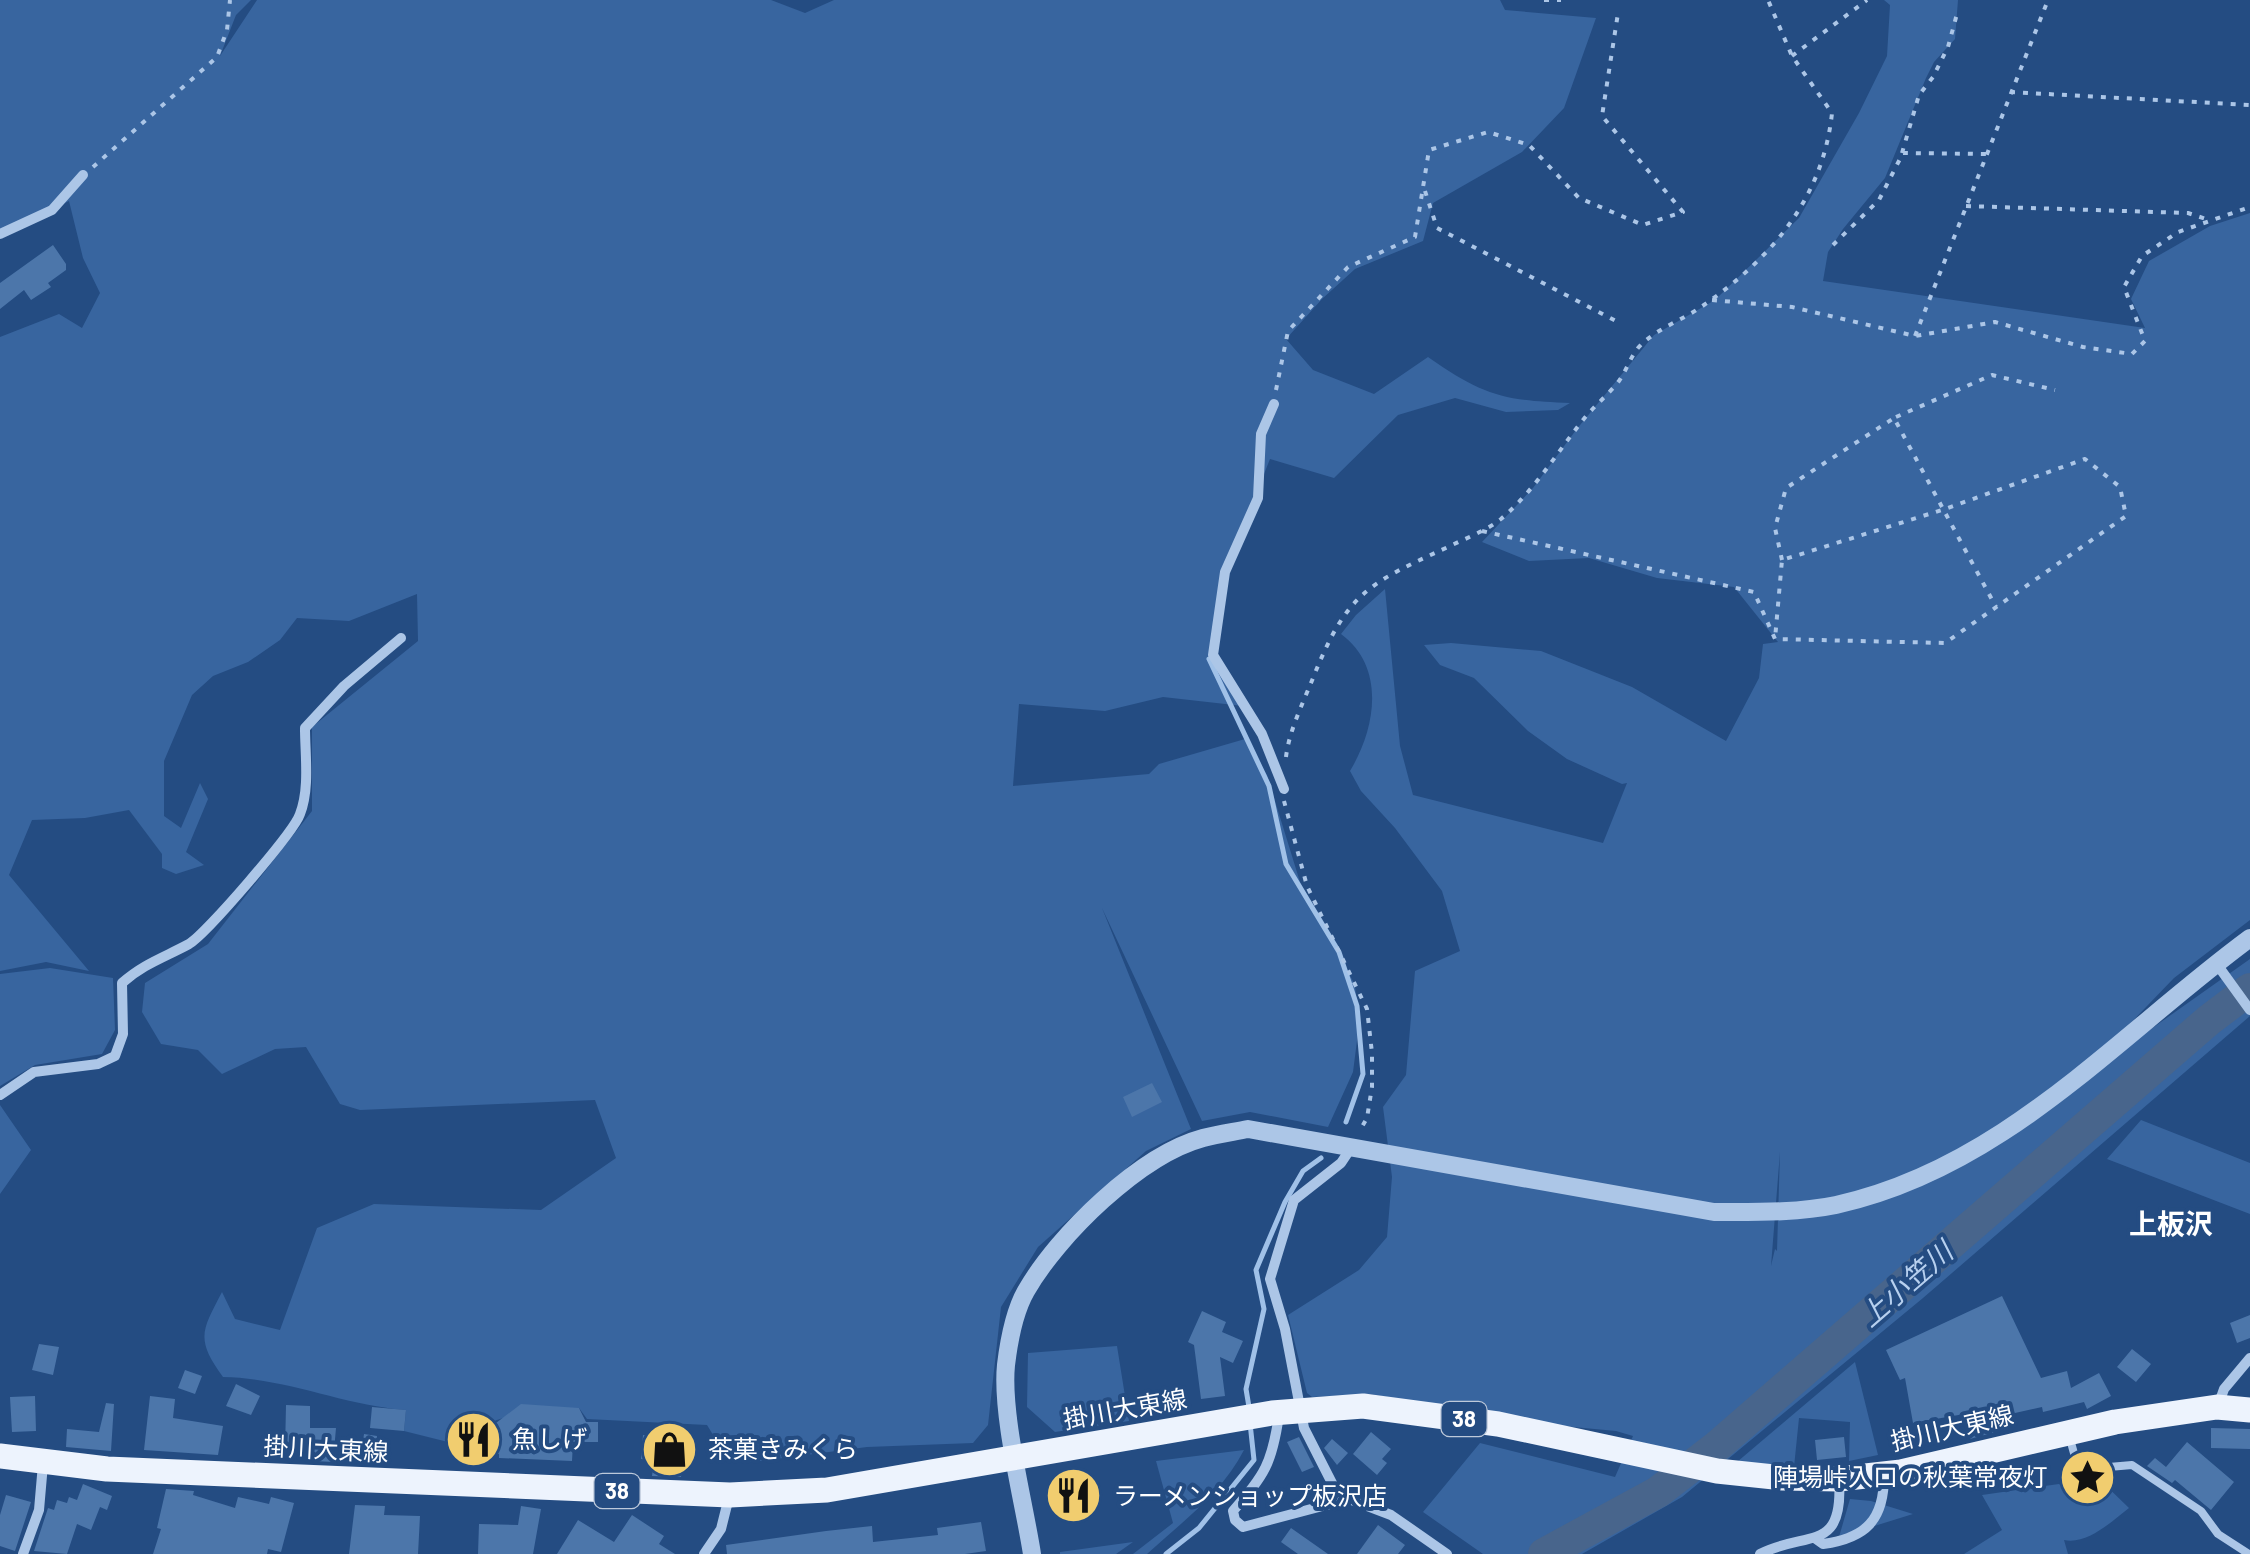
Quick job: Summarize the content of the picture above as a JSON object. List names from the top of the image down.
{
  "streets": {
    "main road": ["掛川大東線", "38"]
  },
  "districts": ["上板沢"],
  "water": ["上小笠川"],
  "places": {
    "restaurant": ["魚しげ", "ラーメンショップ板沢店"],
    "shop": ["茶菓きみくら"],
    "place": ["陣場峠入口の秋葉常夜灯"]
  }
}
